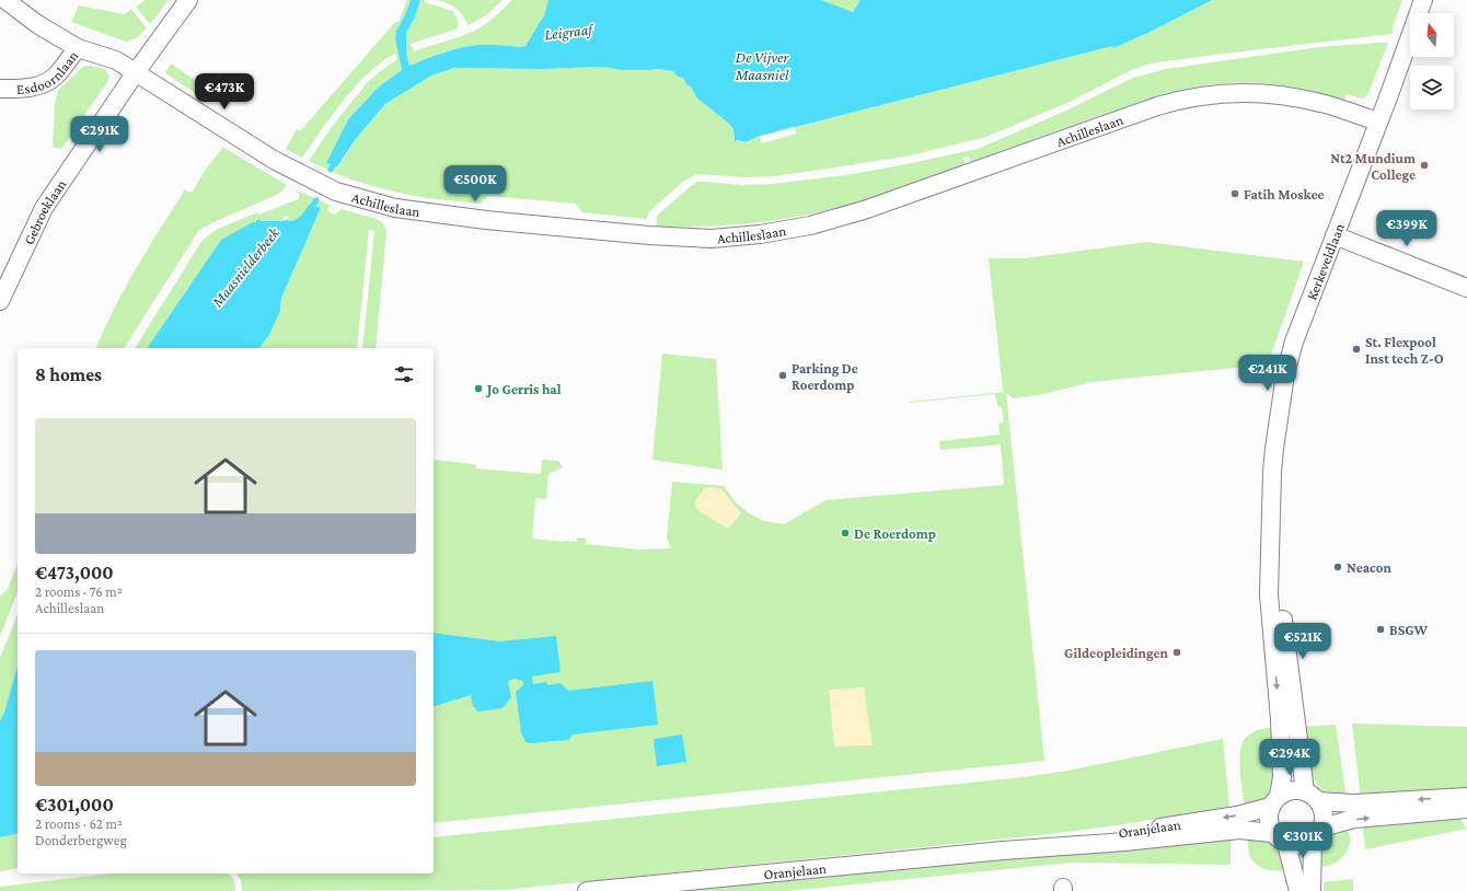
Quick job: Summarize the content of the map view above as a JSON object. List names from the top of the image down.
{
  "streets": {
    "street": [
      "Esdoornlaan",
      "Achilleslaan",
      "Gebroeklaan",
      "Kerkeveldlaan",
      "Oranjelaan"
    ]
  },
  "crossings": [
    ["Esdoornlaan", "Achilleslaan"],
    ["Esdoornlaan", "Gebroeklaan"],
    ["Achilleslaan", "Gebroeklaan"],
    ["Achilleslaan", "Kerkeveldlaan"],
    ["Kerkeveldlaan", "Oranjelaan"]
  ],
  "water": ["Leigraaf", "De Vijver Maasniel", "Maasnielderbeek"],
  "places": [
    "Nt2 Mundium College",
    "Fatih Moskee",
    "St. Flexpool Inst tech Z-O",
    "Parking De Roerdomp",
    "Jo Gerris hal",
    "De Roerdomp",
    "Neacon",
    "BSGW",
    "Gildeopleidingen"
  ],
  "north": "top",
  "page": {
    "price": [
      "€473K",
      "€291K",
      "€500K",
      "€399K",
      "€241K",
      "€521K",
      "€294K",
      "€301K"
    ],
    "heading": "8 homes",
    "list": [
      {
        "name": "€473,000",
        "note": "2 rooms · 76 m² · Achilleslaan"
      },
      {
        "name": "€301,000",
        "note": "2 rooms · 62 m² · Donderbergweg"
      }
    ]
  }
}
